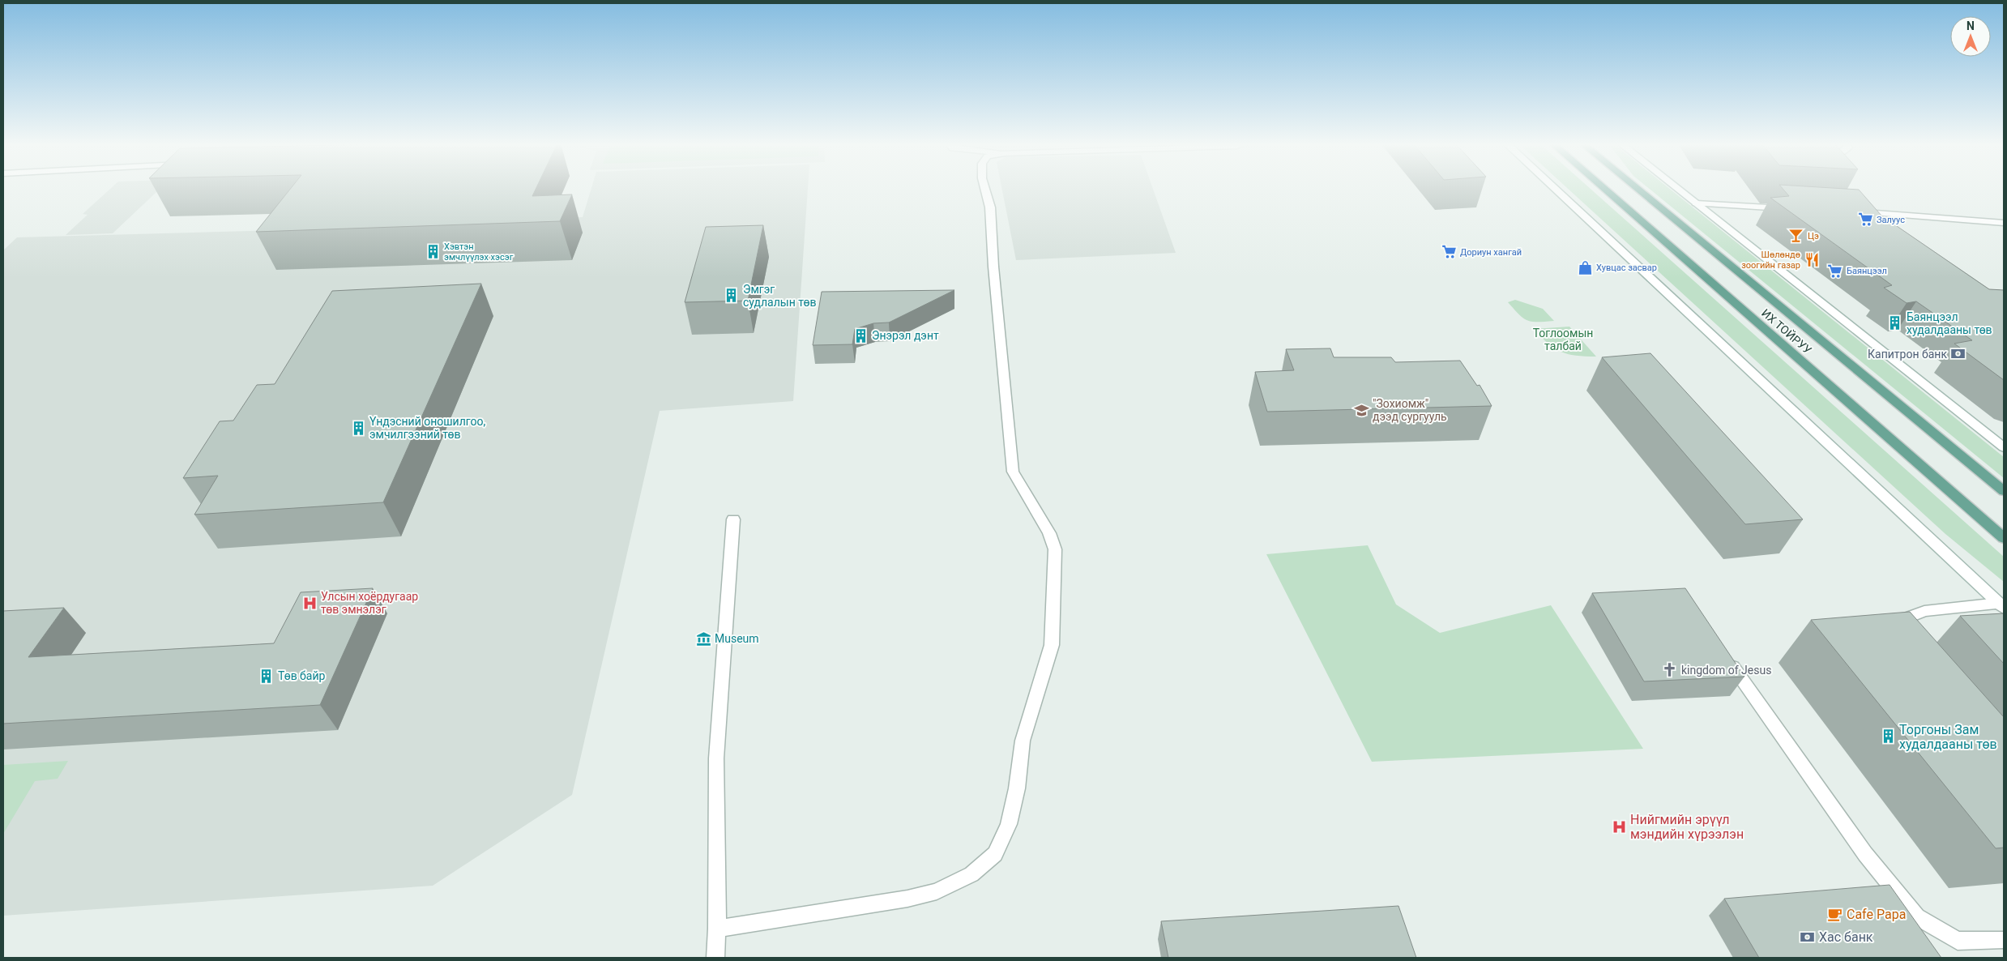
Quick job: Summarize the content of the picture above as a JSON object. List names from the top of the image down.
{
  "streets": {
    "main road": ["ИХ ТОЙРУУ"]
  },
  "parks": ["Тоглоомын талбай"],
  "places": {
    "supermarket": ["Залуус", "Дориун хангай", "Баянцээл"],
    "bar": ["Цэ"],
    "building": [
      "Хэвтэн эмчлүүлэх хэсэг",
      "Эмгэг судлалын төв",
      "Баянцээл худалдааны төв",
      "Энэрэл дэнт",
      "Үндэсний оношилгоо, эмчилгээний төв",
      "Төв байр",
      "Торгоны Зам худалдааны төв"
    ],
    "restaurant": ["Шөлөндө зоогийн газар"],
    "shop": ["Хувцас засвар"],
    "bank": ["Капитрон банк", "Хас банк"],
    "school or university": ["\"Зохиомж\" дээд сургууль"],
    "hospital": ["Улсын хоёрдугаар төв эмнэлэг", "Нийгмийн эрүүл мэндийн хүрээлэн"],
    "museum": ["Museum"],
    "church": ["kingdom of Jesus"],
    "cafe": ["Cafe Papa"]
  },
  "north": "top"
}
